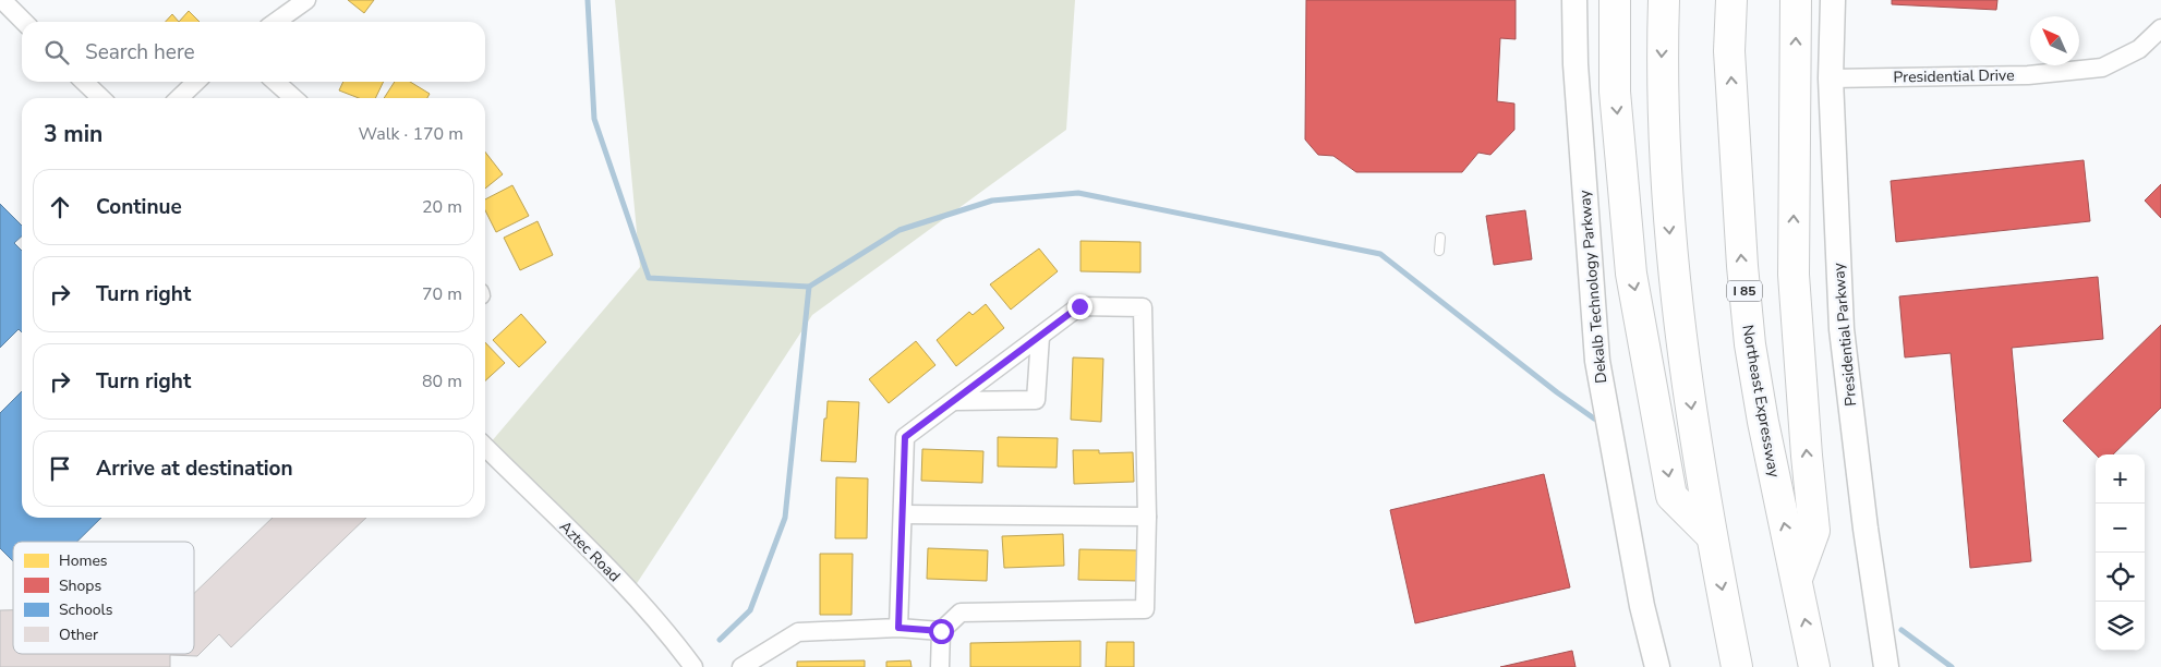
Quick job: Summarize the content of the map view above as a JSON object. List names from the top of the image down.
{
  "streets": {
    "highway": ["I 85", "Northeast Expressway"],
    "street": [
      "Presidential Drive",
      "Dekalb Technology Parkway",
      "Presidential Parkway",
      "Aztec Road"
    ]
  },
  "crossings": [
    ["Presidential Drive", "Presidential Parkway"]
  ],
  "legend": [
    "Homes",
    "Shops",
    "Schools",
    "Other"
  ],
  "north": "top left",
  "page": {
    "search": "Search here",
    "heading": ["3 min", "Walk · 170 m"],
    "list": [
      ["Continue", "20 m"],
      ["Turn right", "70 m"],
      ["Turn right", "80 m"],
      "Arrive at destination"
    ],
    "map_buttons": ["+", "−"]
  }
}
